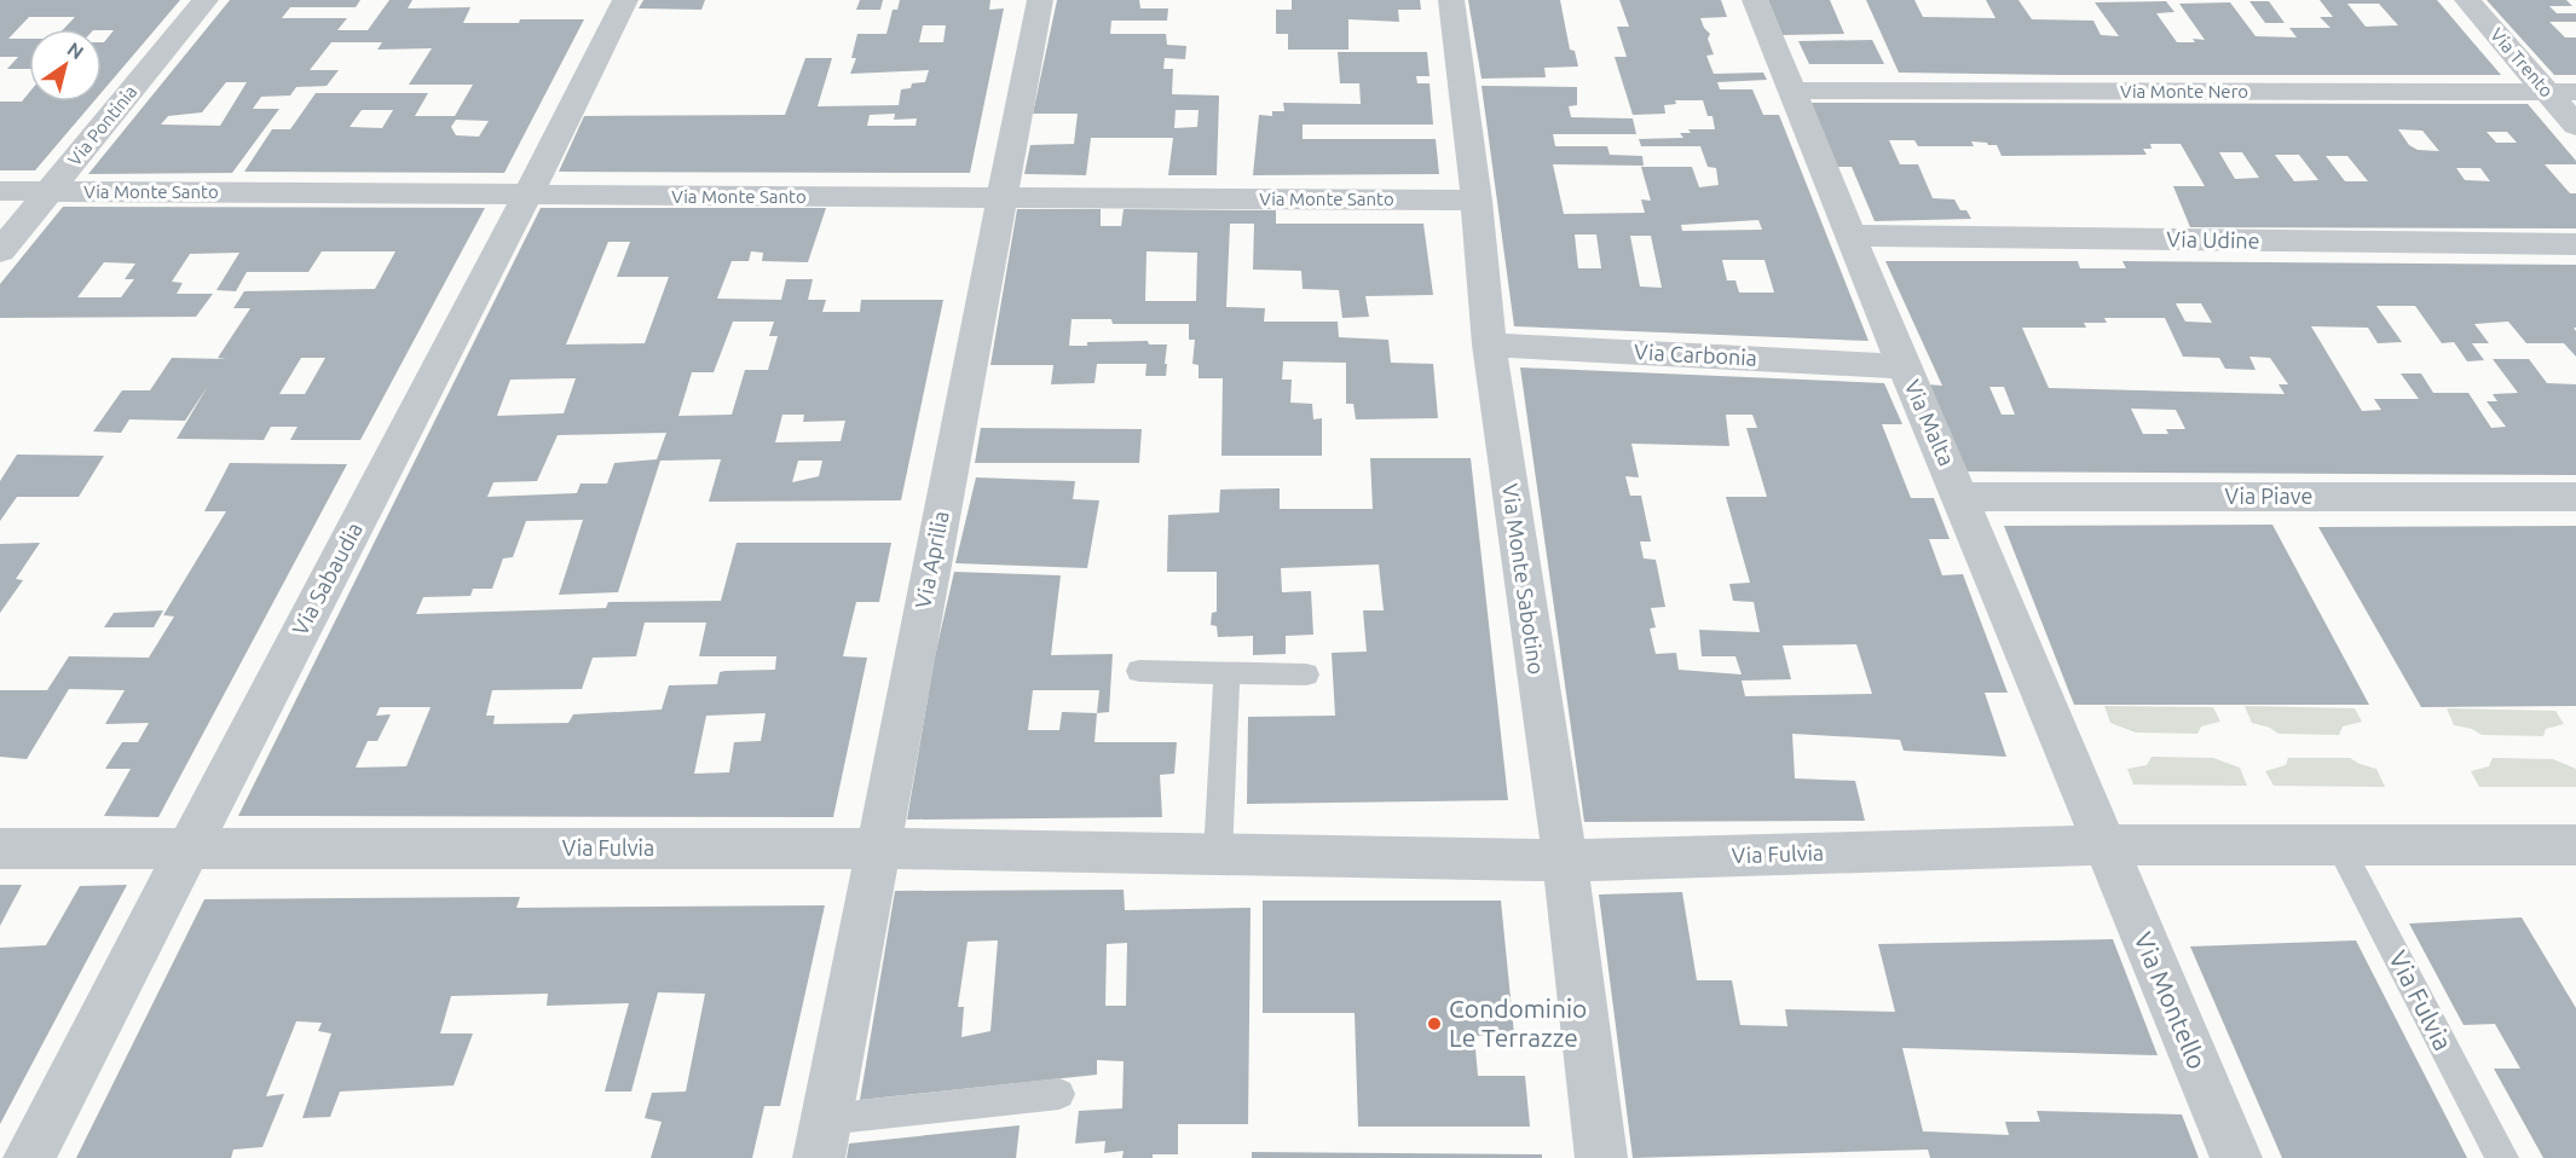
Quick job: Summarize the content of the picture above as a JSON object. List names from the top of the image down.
{
  "streets": {
    "street": [
      "Via Trento",
      "Via Monte Nero",
      "Via Pontinia",
      "Via Monte Santo",
      "Via Udine",
      "Via Carbonia",
      "Via Malta",
      "Via Piave",
      "Via Aprilia",
      "Via Sabaudia",
      "Via Monte Sabotino",
      "Via Fulvia",
      "Via Montello"
    ]
  },
  "crossings": [
    ["Via Trento", "Via Monte Nero"],
    ["Via Monte Nero", "Via Malta"],
    ["Via Pontinia", "Via Monte Santo"],
    ["Via Monte Santo", "Via Aprilia"],
    ["Via Monte Santo", "Via Sabaudia"],
    ["Via Monte Santo", "Via Monte Sabotino"],
    ["Via Udine", "Via Malta"],
    ["Via Carbonia", "Via Malta"],
    ["Via Carbonia", "Via Monte Sabotino"],
    ["Via Malta", "Via Piave"],
    ["Via Malta", "Via Fulvia"],
    ["Via Malta", "Via Montello"],
    ["Via Aprilia", "Via Fulvia"],
    ["Via Sabaudia", "Via Fulvia"],
    ["Via Monte Sabotino", "Via Fulvia"],
    ["Via Fulvia", "Via Montello"]
  ],
  "places": ["Condominio Le Terrazze"],
  "north": "top right"
}
